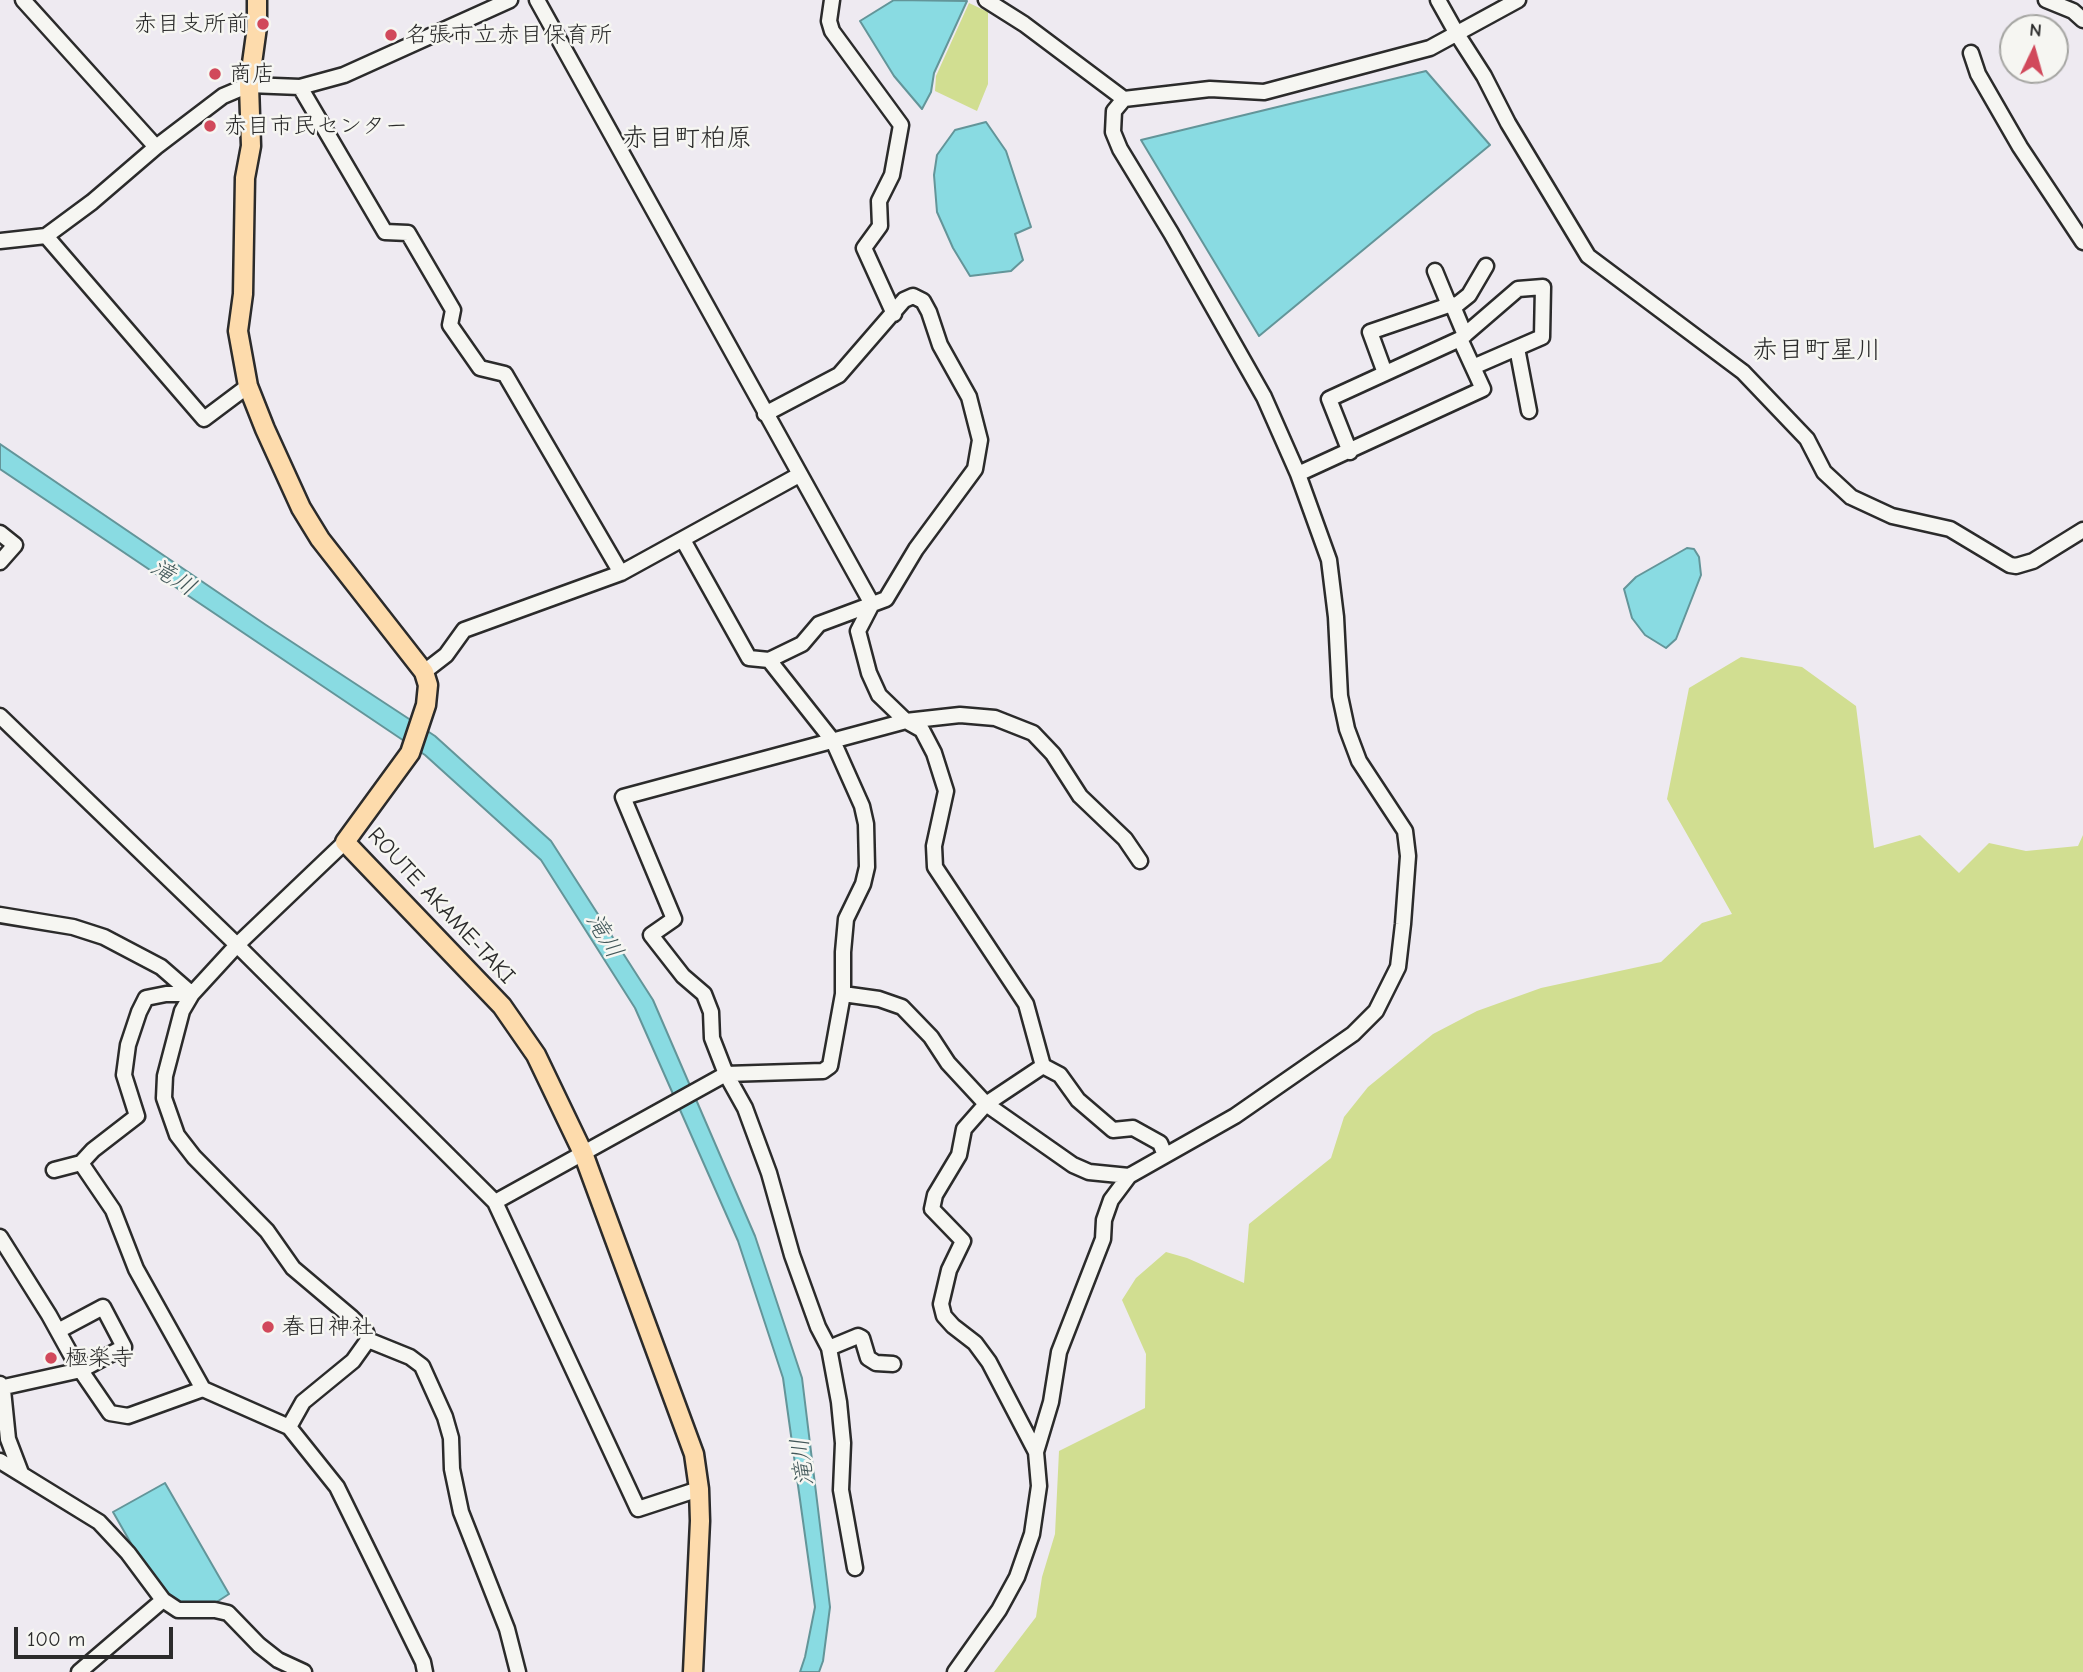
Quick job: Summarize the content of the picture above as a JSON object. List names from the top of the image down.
{
  "streets": {
    "main road": ["ROUTE AKAME-TAKI"]
  },
  "districts": ["赤目町柏原", "赤目町星川"],
  "water": ["滝川"],
  "places": [
    "赤目支所前",
    "名張市立赤目保育所",
    "商店",
    "赤目市民センター",
    "春日神社",
    "極楽寺"
  ],
  "scale_bar": "100 m",
  "north": "top"
}
